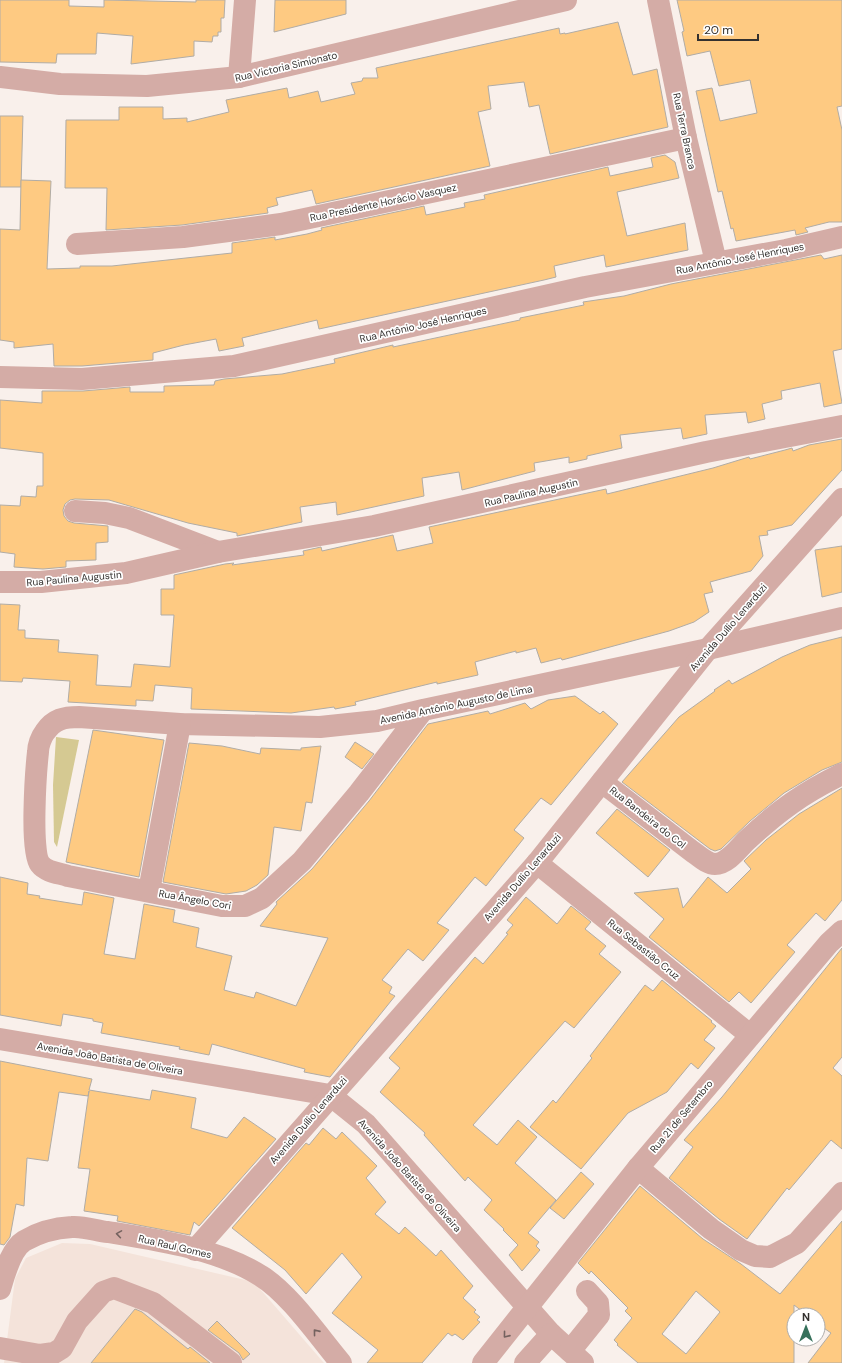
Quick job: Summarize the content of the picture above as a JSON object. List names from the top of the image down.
{
  "streets": {
    "street": [
      "Rua Victoria Simionato",
      "Rua Terra Branca",
      "Rua Presidente Horácio Vasquez",
      "Rua Antônio José Henriques",
      "Rua Paulina Augustin",
      "Avenida Duílio Lenarduzi",
      "Avenida Antônio Augusto de Lima",
      "Rua Bandeira do Col",
      "Rua Ângelo Cori",
      "Rua Sebastião Cruz",
      "Avenida João Batista de Oliveira",
      "Rua 21 de Setembro",
      "Rua Raul Gomes"
    ]
  },
  "crossings": [
    ["Rua Terra Branca", "Rua Presidente Horácio Vasquez"],
    ["Rua Terra Branca", "Rua Antônio José Henriques"],
    ["Avenida Duílio Lenarduzi", "Avenida Antônio Augusto de Lima"],
    ["Avenida Duílio Lenarduzi", "Rua Bandeira do Col"],
    ["Avenida Duílio Lenarduzi", "Rua Sebastião Cruz"],
    ["Avenida Duílio Lenarduzi", "Avenida João Batista de Oliveira"],
    ["Avenida Duílio Lenarduzi", "Rua Raul Gomes"],
    ["Avenida Antônio Augusto de Lima", "Rua Ângelo Cori"],
    ["Rua Sebastião Cruz", "Rua 21 de Setembro"],
    ["Avenida João Batista de Oliveira", "Rua 21 de Setembro"]
  ],
  "one_way": ["Rua Raul Gomes"],
  "scale_bar": "20 m",
  "north": "top"
}
